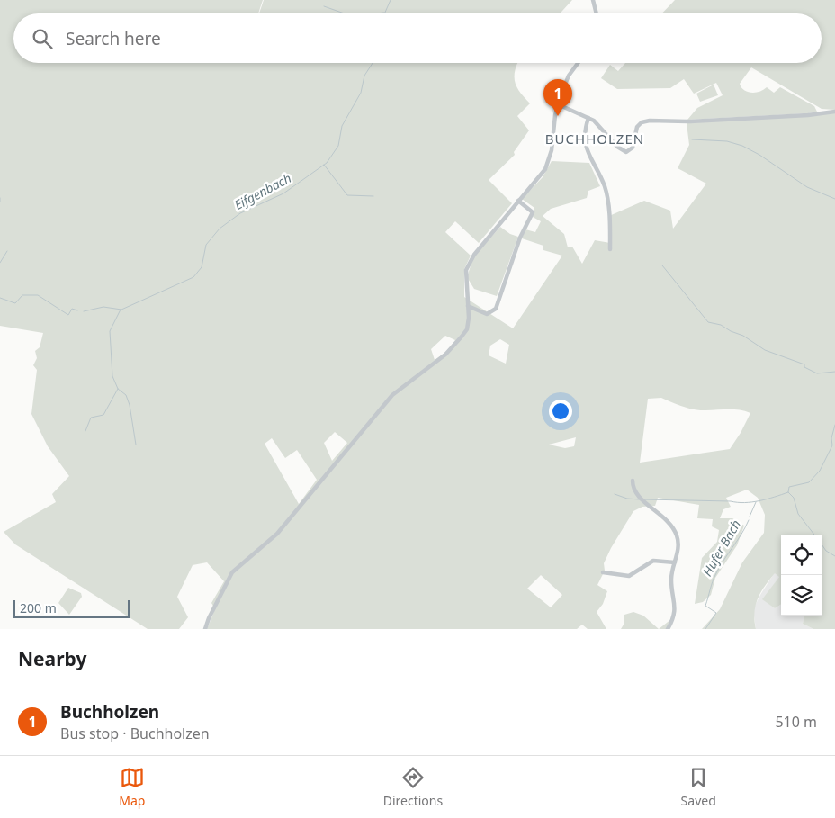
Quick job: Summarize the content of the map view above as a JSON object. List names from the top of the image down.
{
  "districts": ["BUCHHOLZEN"],
  "water": ["Eifgenbach", "Hufer Bach"],
  "scale_bar": "200 m",
  "page": {
    "search": "Search here",
    "pins": "1",
    "scale": "200 m",
    "heading": "Nearby",
    "list": [
      {
        "mark": "1",
        "name": "Buchholzen",
        "note": "Bus stop · Buchholzen",
        "value": "510 m"
      }
    ],
    "nav": ["Map", "Directions", "Saved"]
  }
}
